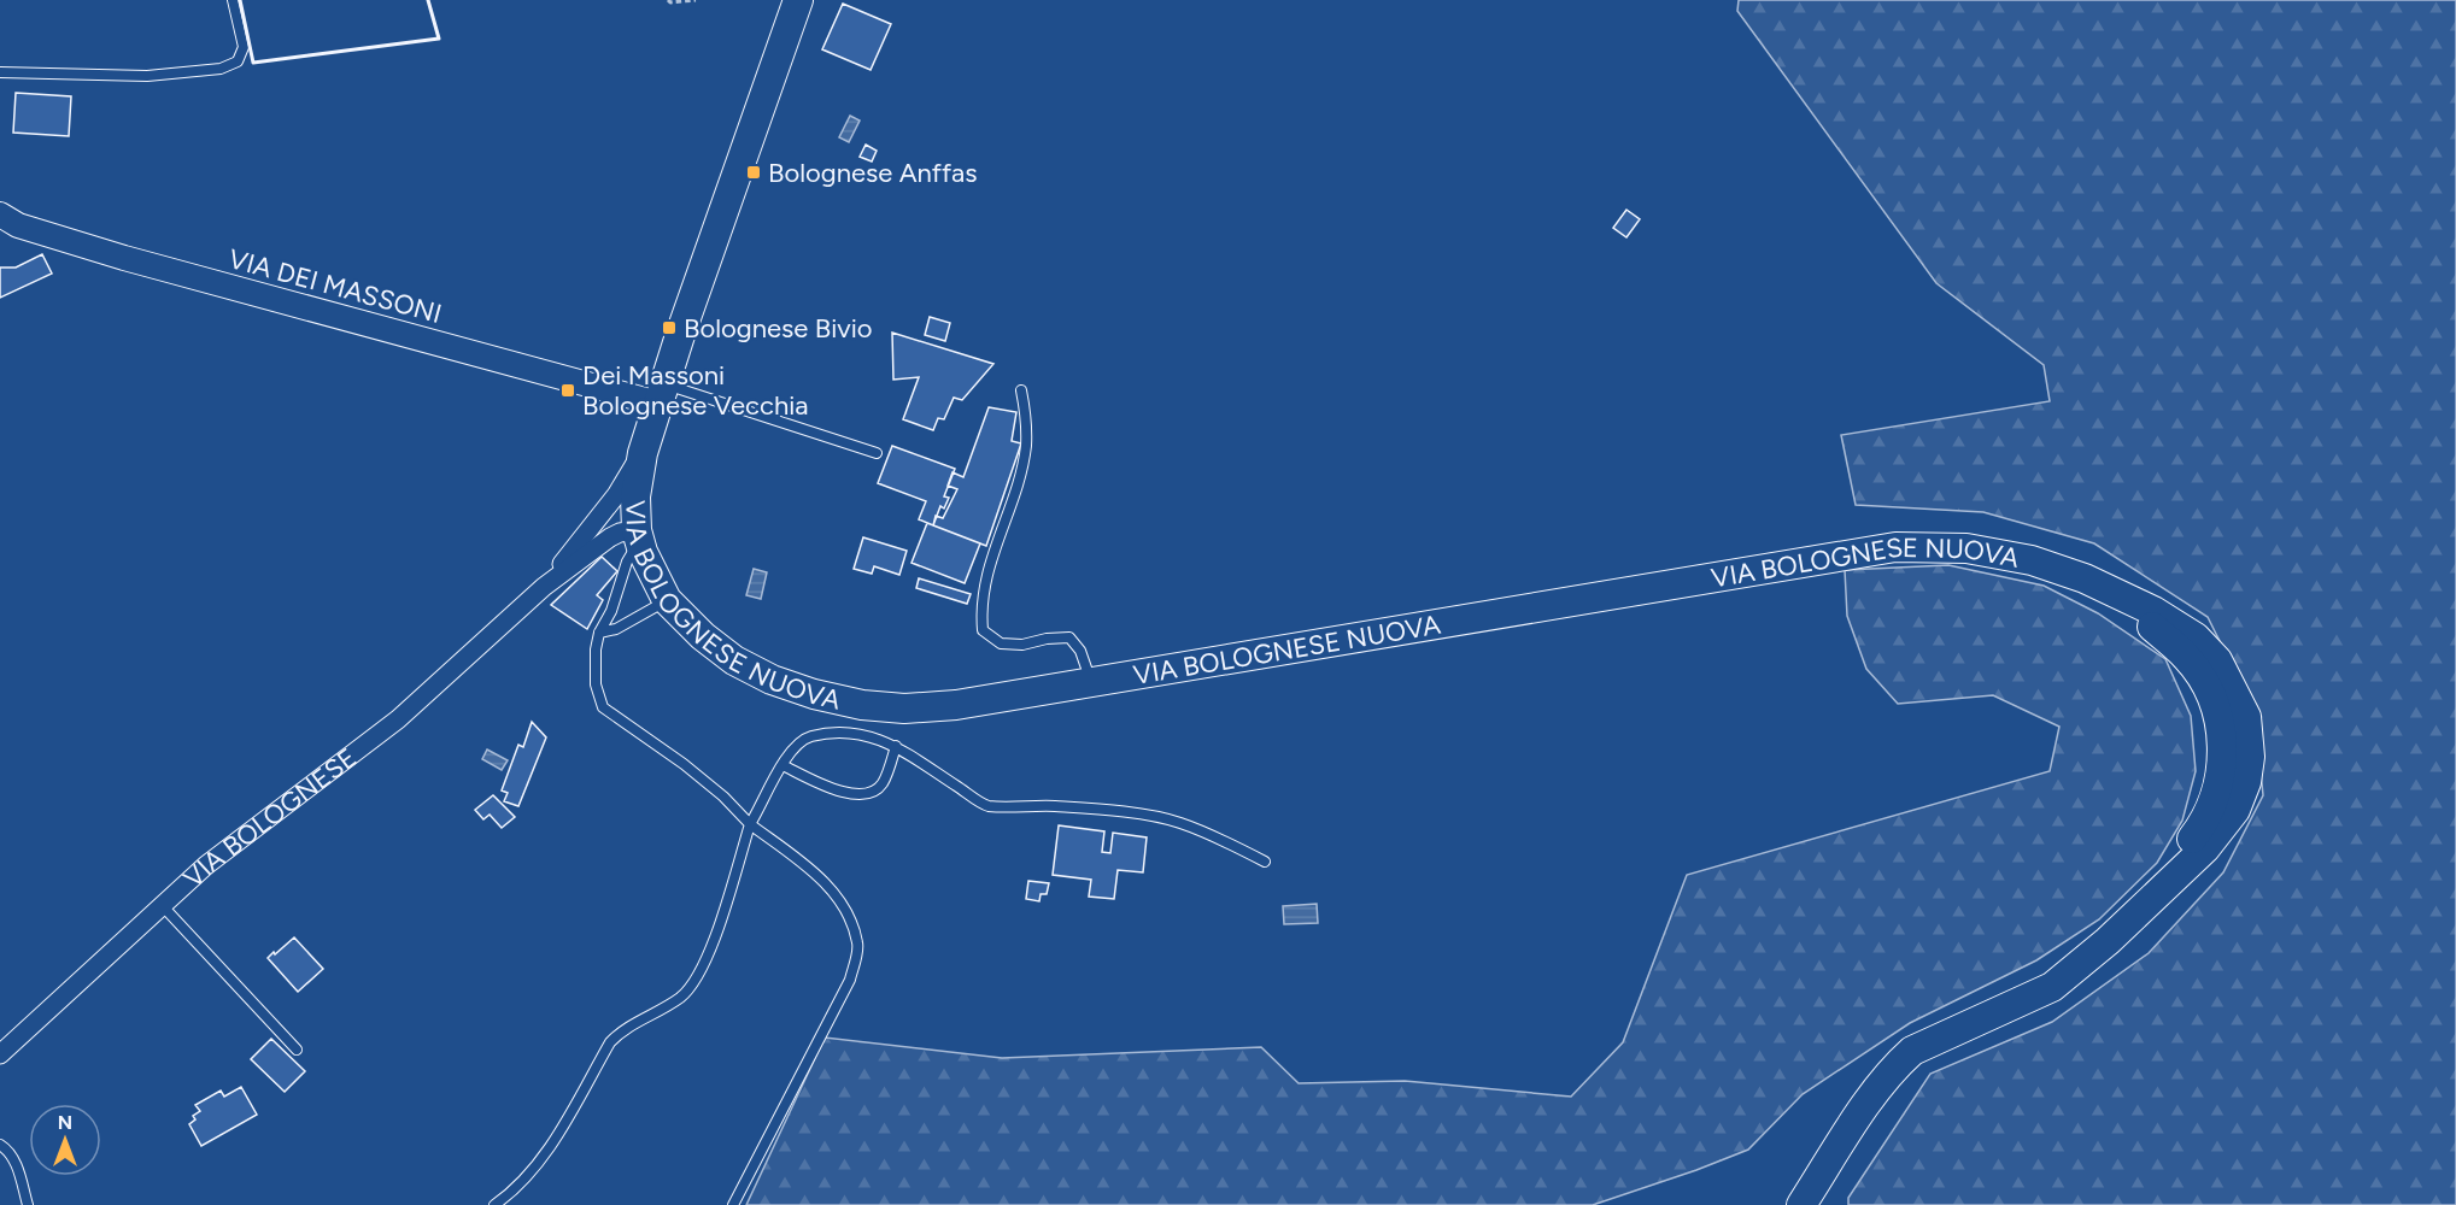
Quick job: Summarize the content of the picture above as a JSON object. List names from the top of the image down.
{
  "streets": {
    "main road": ["VIA BOLOGNESE NUOVA", "VIA BOLOGNESE"],
    "street": ["VIA DEI MASSONI"]
  },
  "crossings": [
    ["VIA DEI MASSONI", "VIA BOLOGNESE"],
    ["VIA BOLOGNESE NUOVA", "VIA BOLOGNESE"]
  ],
  "places": {
    "transit": ["Bolognese Anffas", "Bolognese Bivio", "Dei Massoni Bolognese Vecchia"]
  },
  "north": "top"
}
